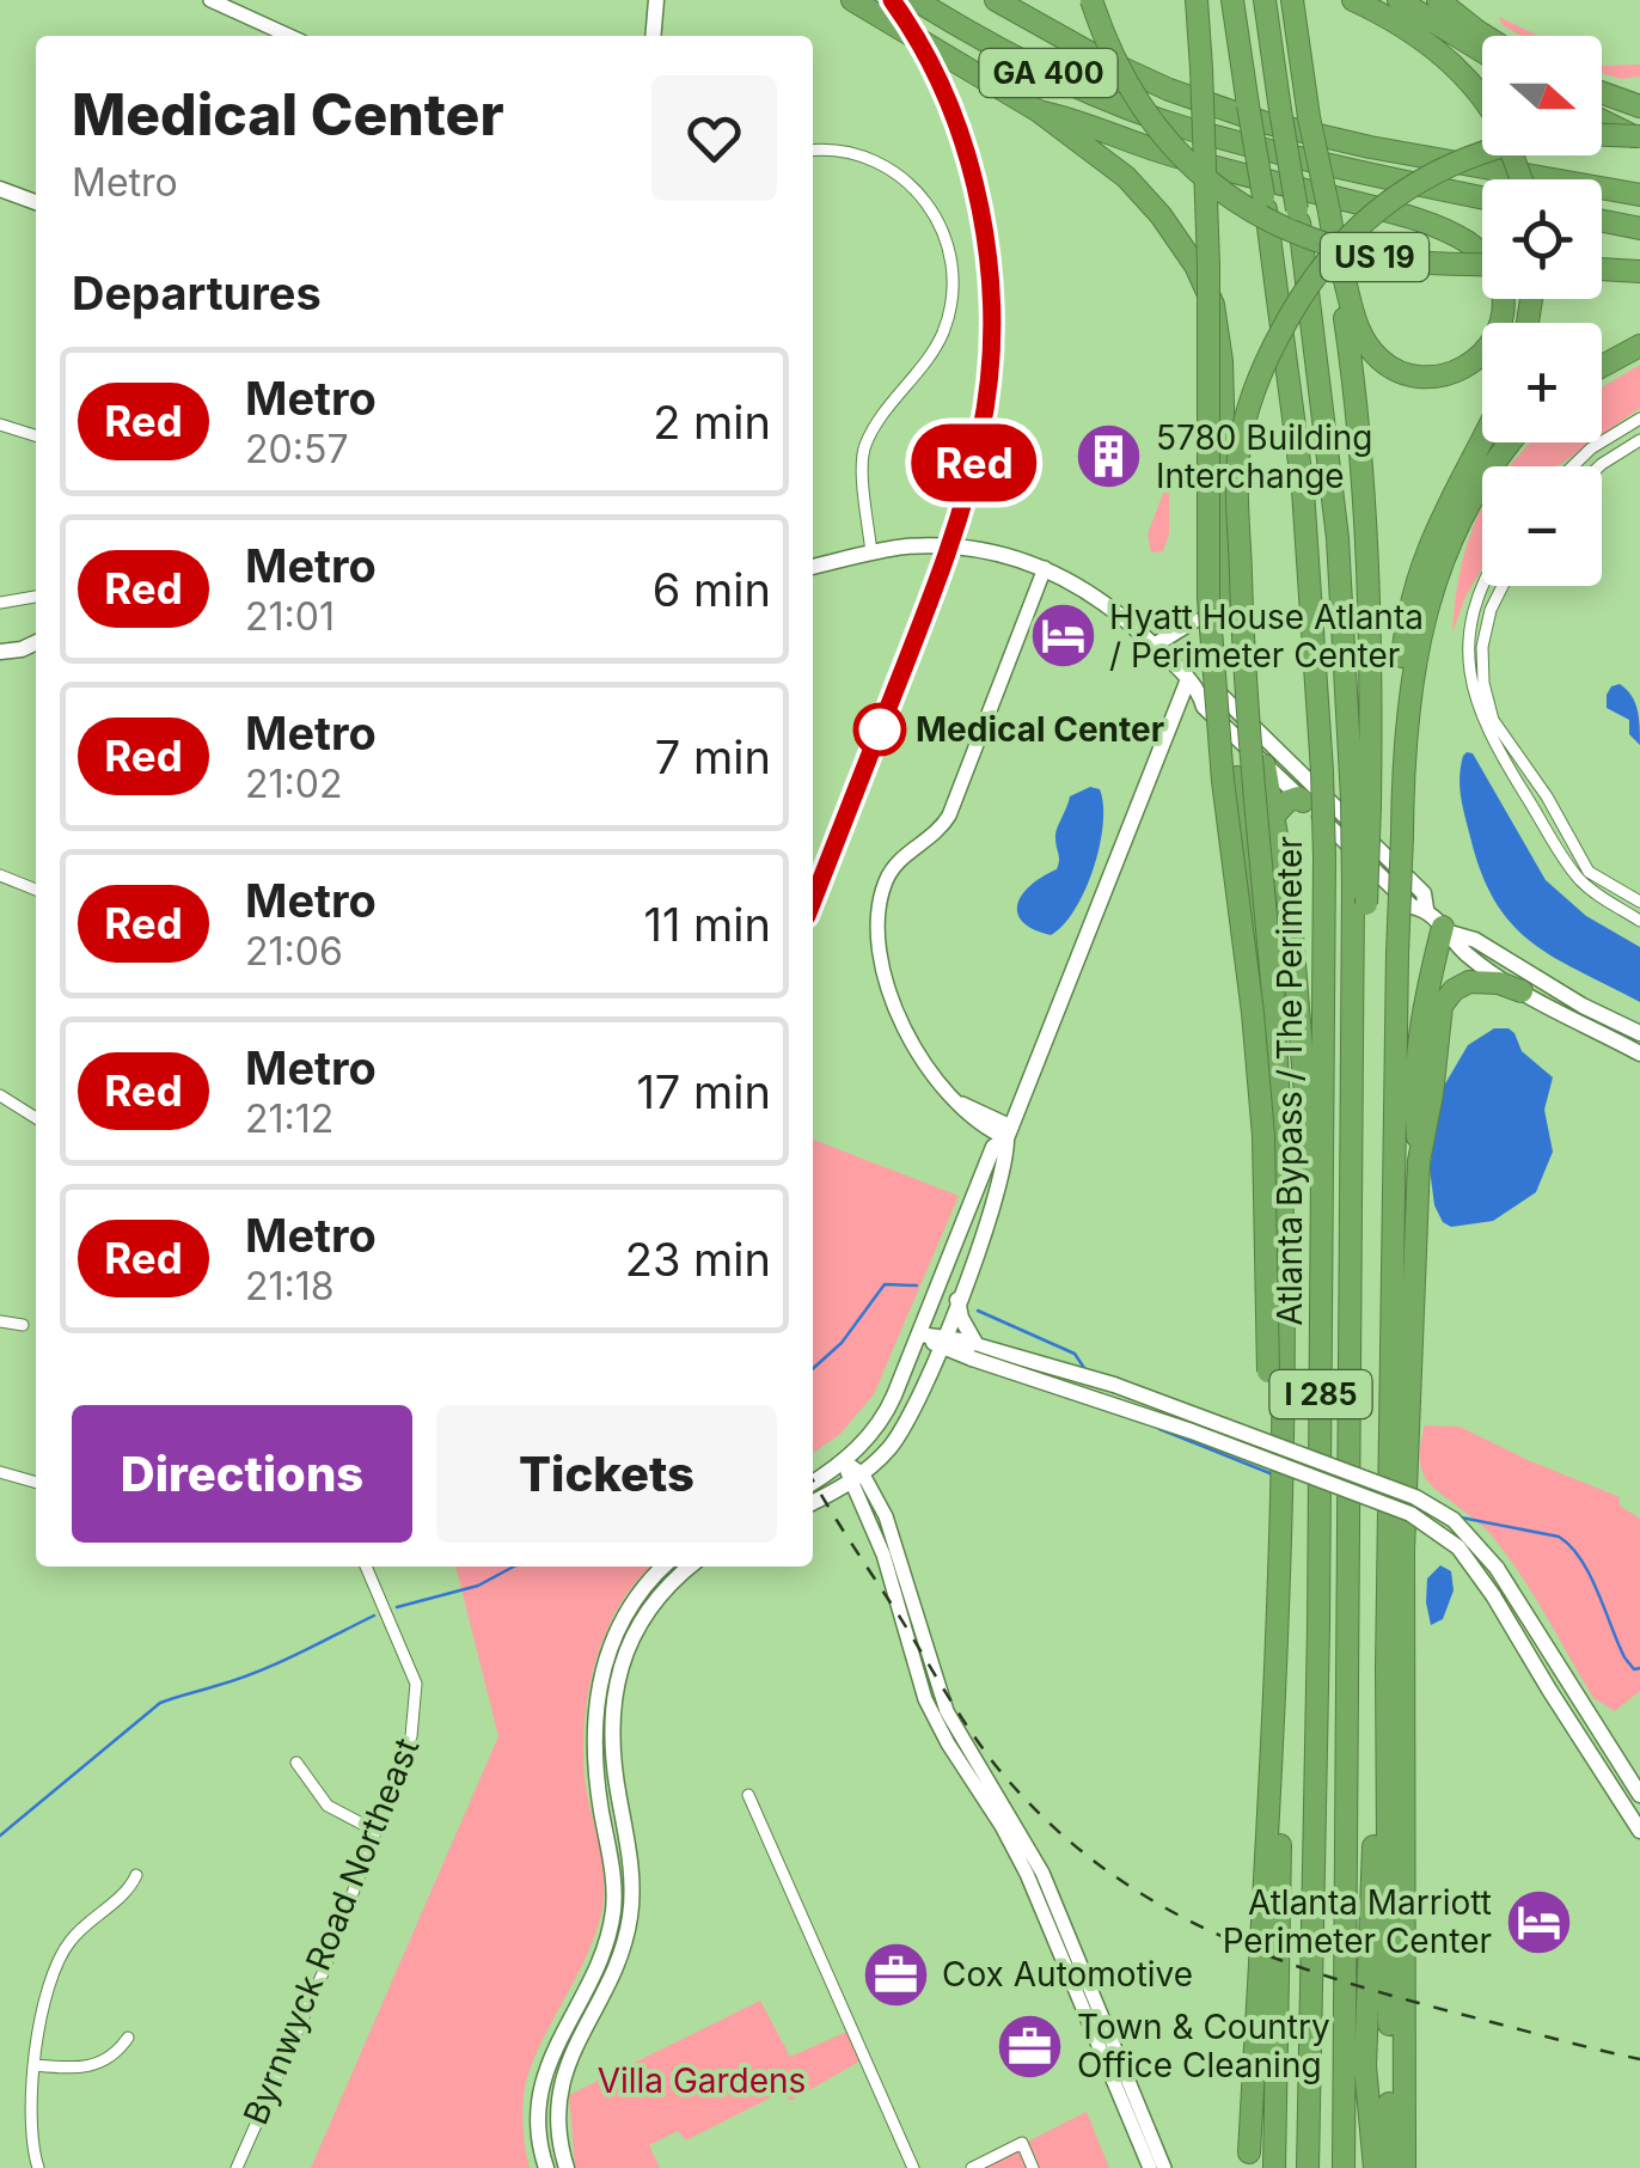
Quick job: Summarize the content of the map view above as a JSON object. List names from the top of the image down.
{
  "streets": {
    "highway": [
      "GA 400",
      "US 19",
      "Atlanta Bypass / The Perimeter",
      "I 285"
    ],
    "street": ["Byrnwyck Road Northeast"]
  },
  "crossings": [
    ["GA 400", "Atlanta Bypass / The Perimeter"]
  ],
  "parks": ["Villa Gardens"],
  "places": {
    "building": ["5780 Building Interchange"],
    "hotel": ["Hyatt House Atlanta / Perimeter Center", "Atlanta Marriott Perimeter Center"],
    "other": ["Medical Center"],
    "office": ["Cox Automotive", "Town & Country Office Cleaning"]
  },
  "lines": ["metro line Red"],
  "north": "right",
  "page": {
    "on_map": "Red",
    "map_buttons": ["+", "−"],
    "heading": [
      ["Medical Center", "Metro"],
      "Departures"
    ],
    "list": [
      {
        "mark": "Red",
        "name": "Metro",
        "note": "20:57",
        "value": "2 min"
      },
      {
        "mark": "Red",
        "name": "Metro",
        "note": "21:01",
        "value": "6 min"
      },
      {
        "mark": "Red",
        "name": "Metro",
        "note": "21:02",
        "value": "7 min"
      },
      {
        "mark": "Red",
        "name": "Metro",
        "note": "21:06",
        "value": "11 min"
      },
      {
        "mark": "Red",
        "name": "Metro",
        "note": "21:12",
        "value": "17 min"
      },
      {
        "mark": "Red",
        "name": "Metro",
        "note": "21:18",
        "value": "23 min"
      }
    ],
    "buttons": ["Directions", "Tickets"]
  }
}
